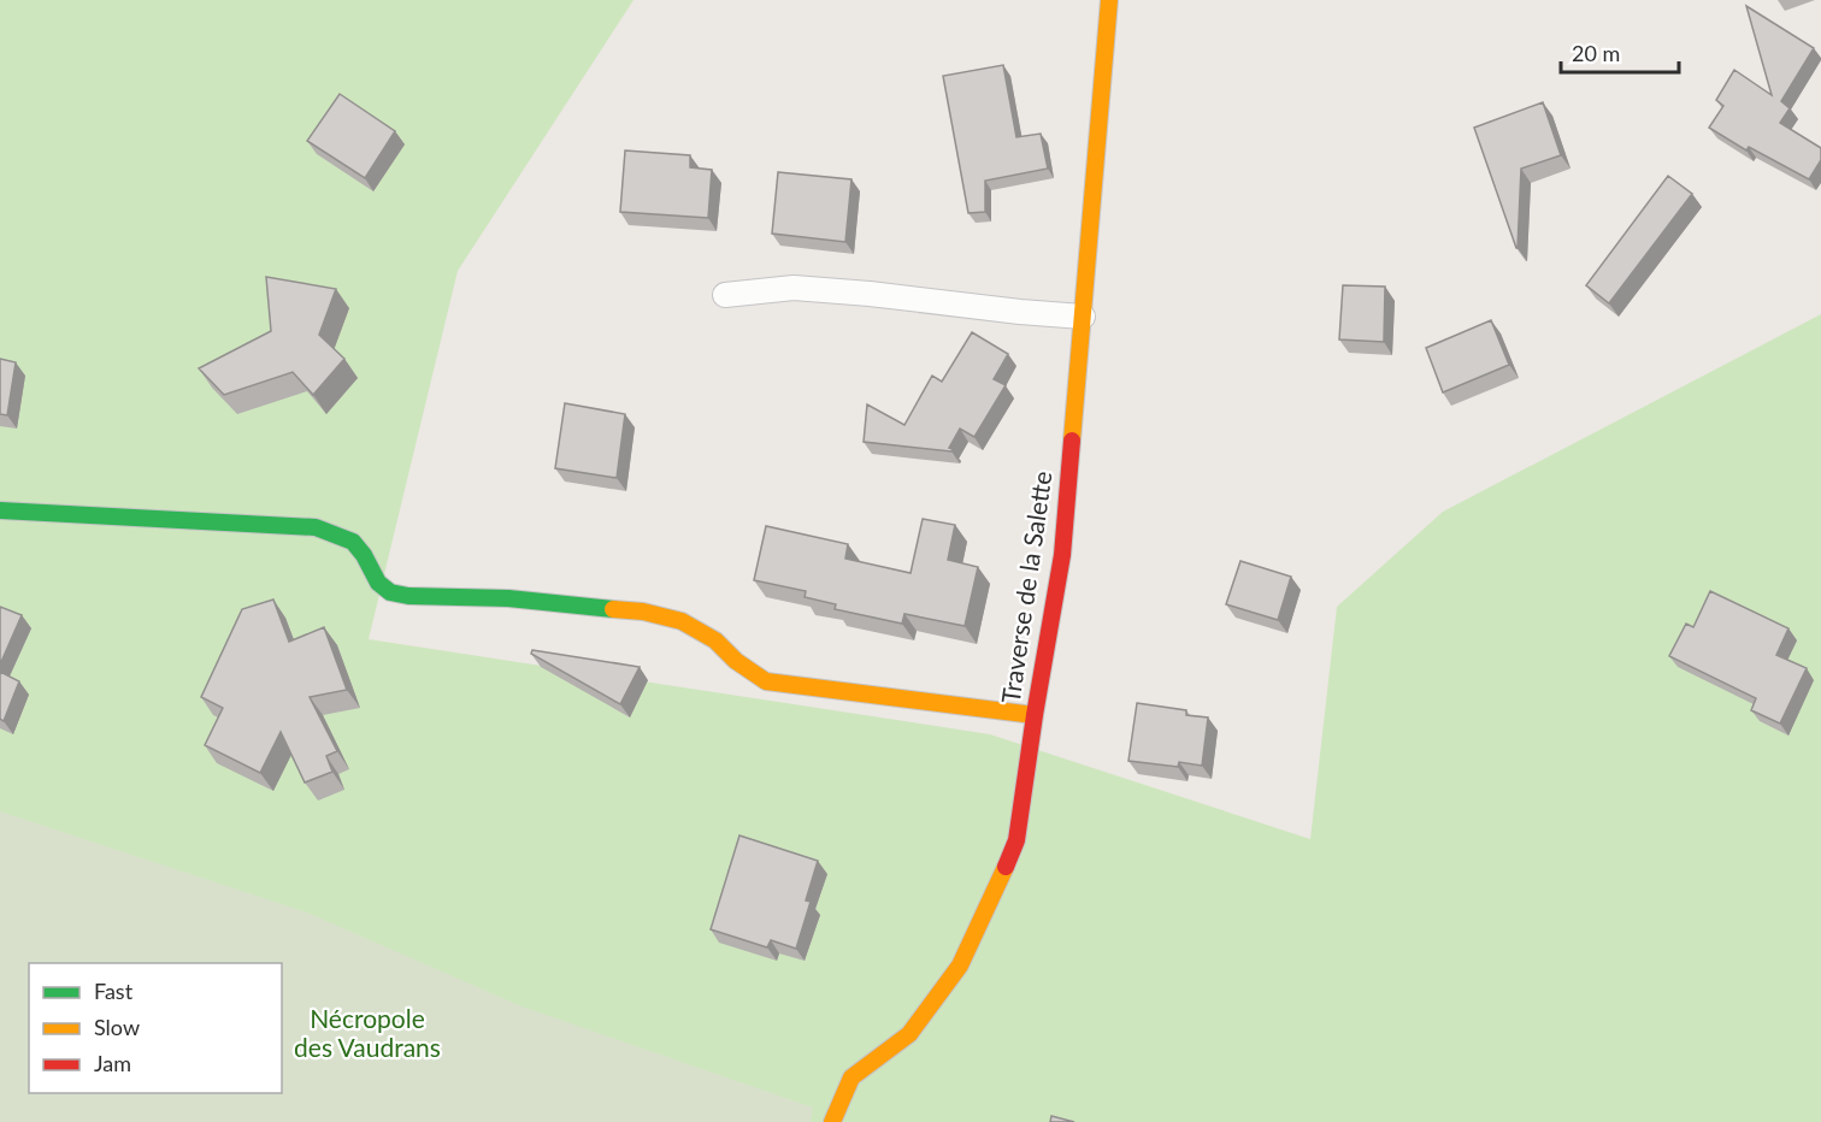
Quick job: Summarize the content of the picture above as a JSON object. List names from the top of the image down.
{
  "streets": {
    "street": ["Traverse de la Salette"]
  },
  "parks": ["Nécropole des Vaudrans"],
  "legend": ["Fast", "Slow", "Jam"],
  "scale_bar": "20 m"
}
